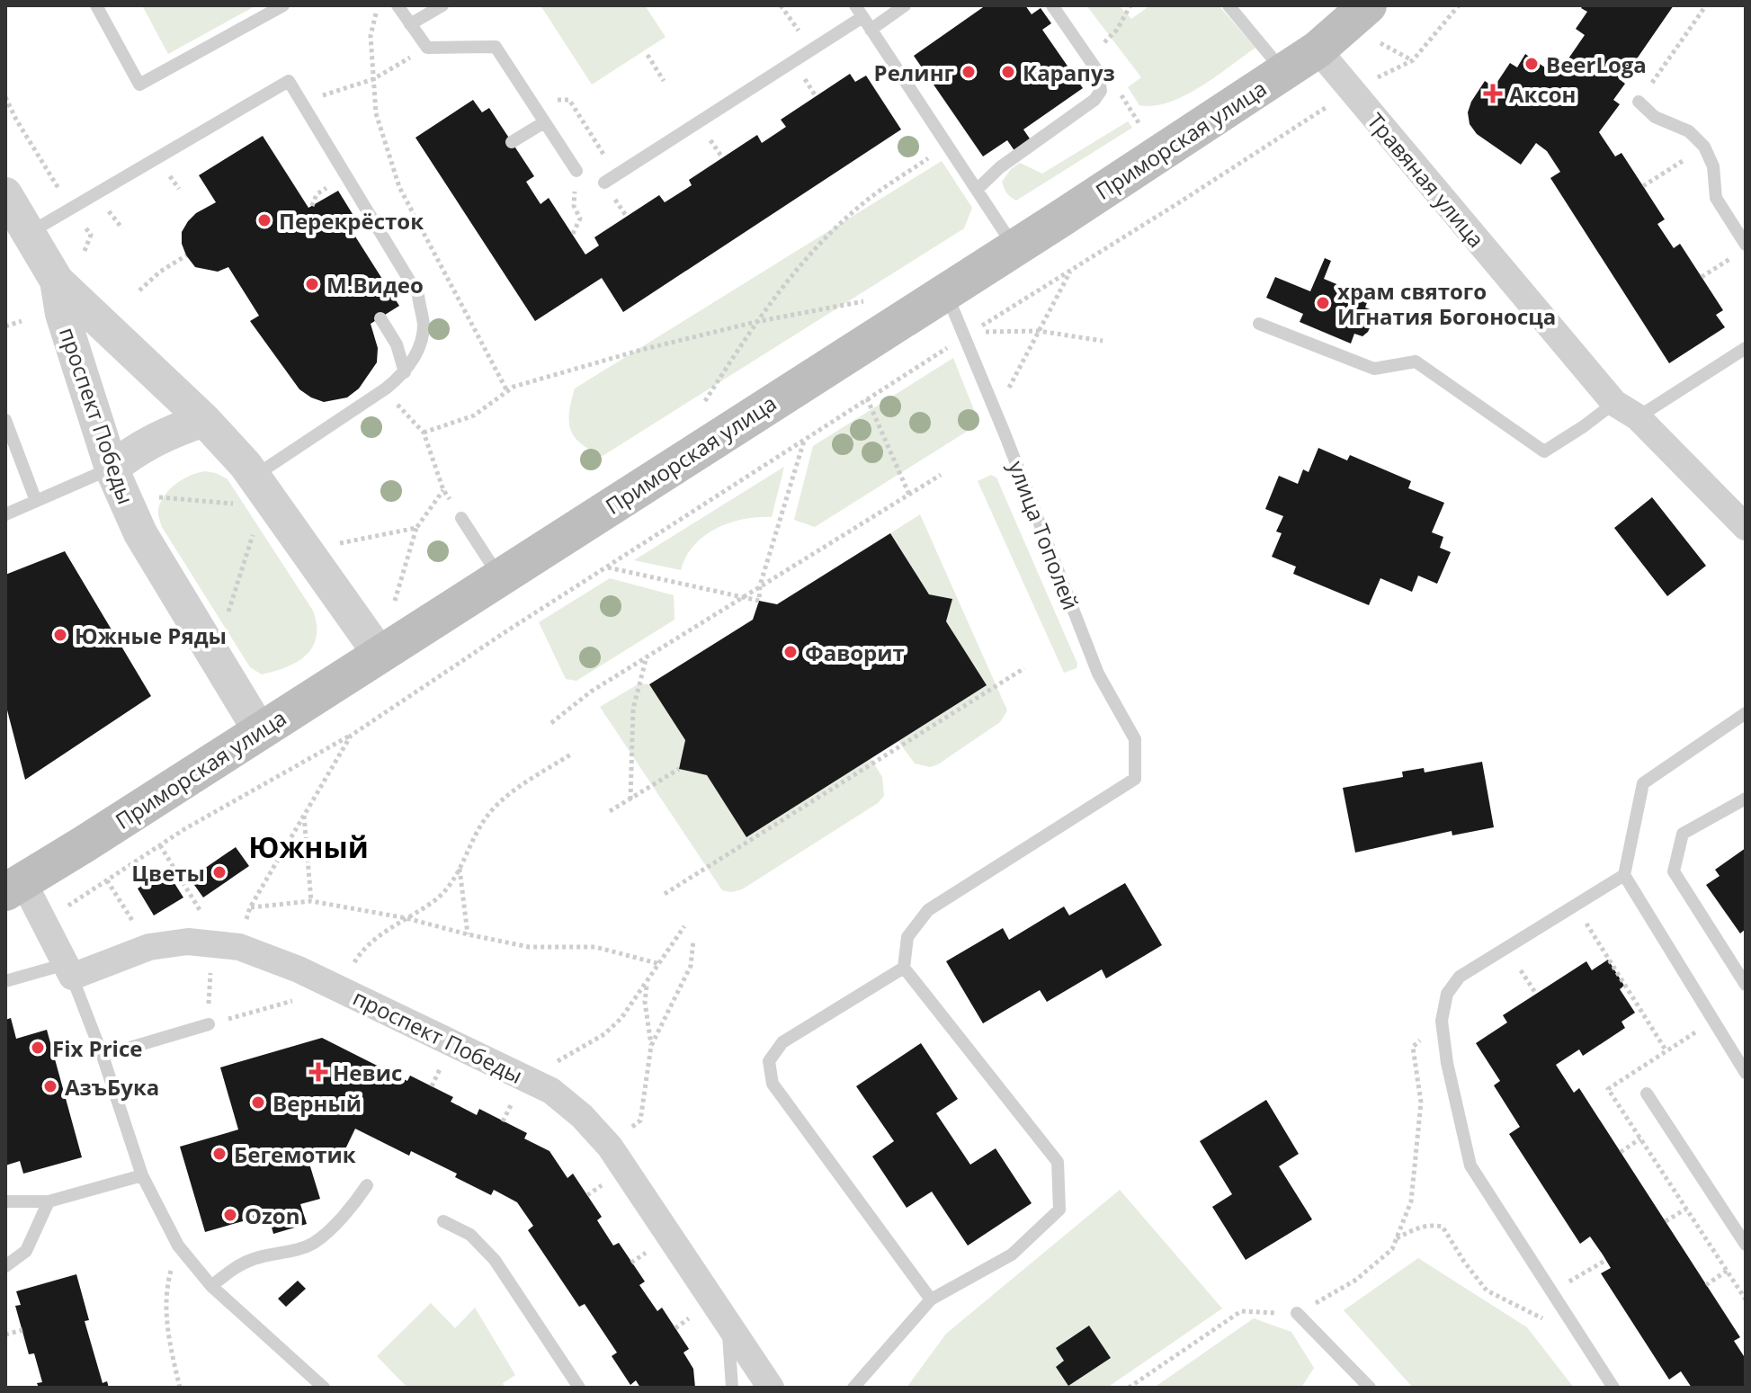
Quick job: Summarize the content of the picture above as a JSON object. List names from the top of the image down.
{
  "streets": {
    "main road": ["Приморская улица"],
    "street": ["Травяная улица", "проспект Победы"],
    "lane": ["улица Тополей"]
  },
  "crossings": [
    ["Приморская улица", "Травяная улица"],
    ["Приморская улица", "проспект Победы"],
    ["Приморская улица", "улица Тополей"]
  ],
  "districts": ["Южный"],
  "places": {
    "other": [
      "BeerLoga",
      "Релинг",
      "Карапуз",
      "Перекрёсток",
      "М.Видео",
      "храм святого Игнатия Богоносца",
      "Южные Ряды",
      "Фаворит",
      "Цветы",
      "Fix Price",
      "АзъБука",
      "Верный",
      "Бегемотик",
      "Ozon"
    ],
    "health": ["Аксон", "Невис"]
  }
}
